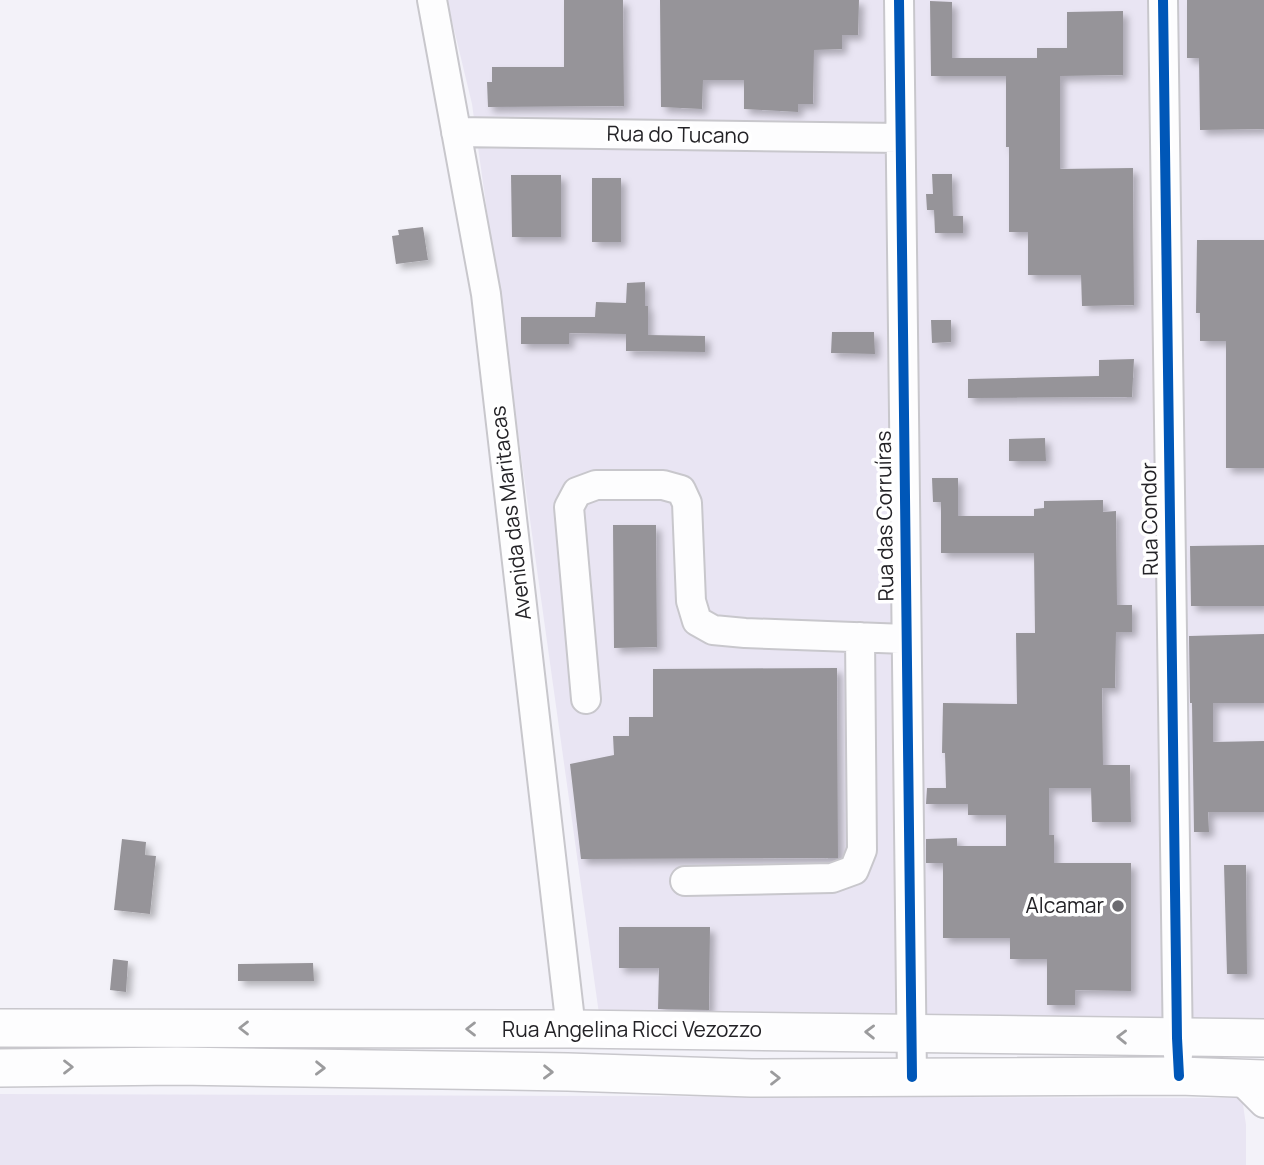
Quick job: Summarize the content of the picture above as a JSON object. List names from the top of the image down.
{
  "streets": {
    "main road": ["Rua Angelina Ricci Vezozzo"],
    "street": [
      "Rua do Tucano",
      "Avenida das Maritacas",
      "Rua das Corruíras",
      "Rua Condor"
    ]
  },
  "crossings": [
    ["Rua do Tucano", "Avenida das Maritacas"],
    ["Rua do Tucano", "Rua das Corruíras"],
    ["Avenida das Maritacas", "Rua Angelina Ricci Vezozzo"],
    ["Rua das Corruíras", "Rua Angelina Ricci Vezozzo"],
    ["Rua Condor", "Rua Angelina Ricci Vezozzo"]
  ],
  "places": ["Alcamar"]
}
